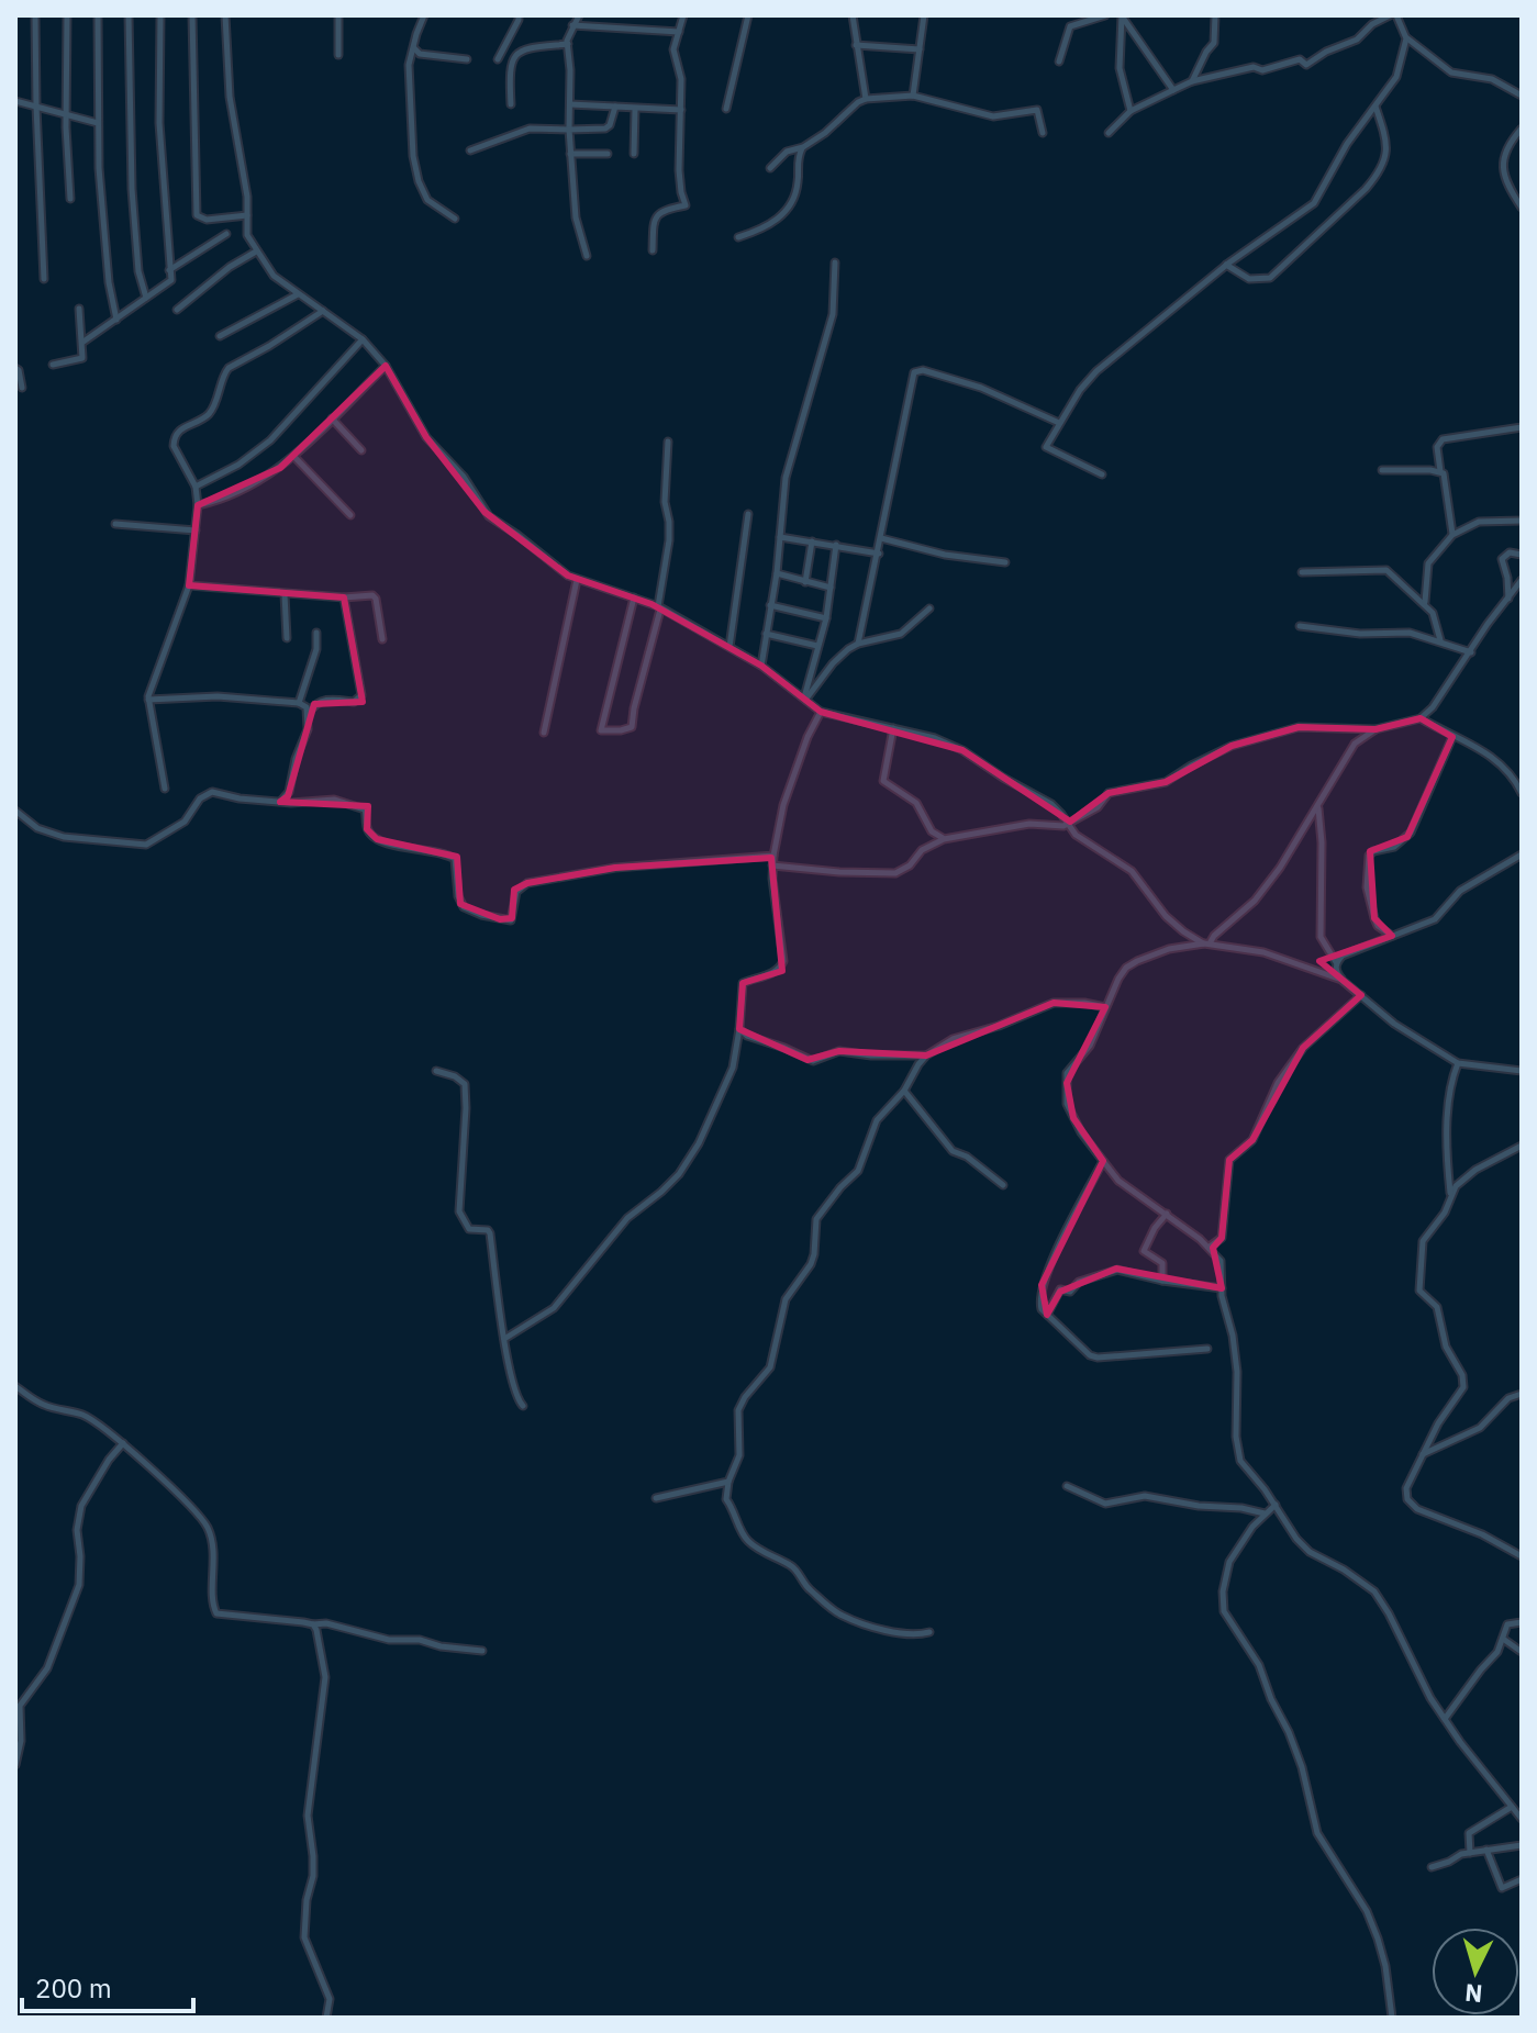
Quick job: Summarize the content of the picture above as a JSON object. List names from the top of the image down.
{
  "scale_bar": "200 m",
  "north": "bottom"
}
